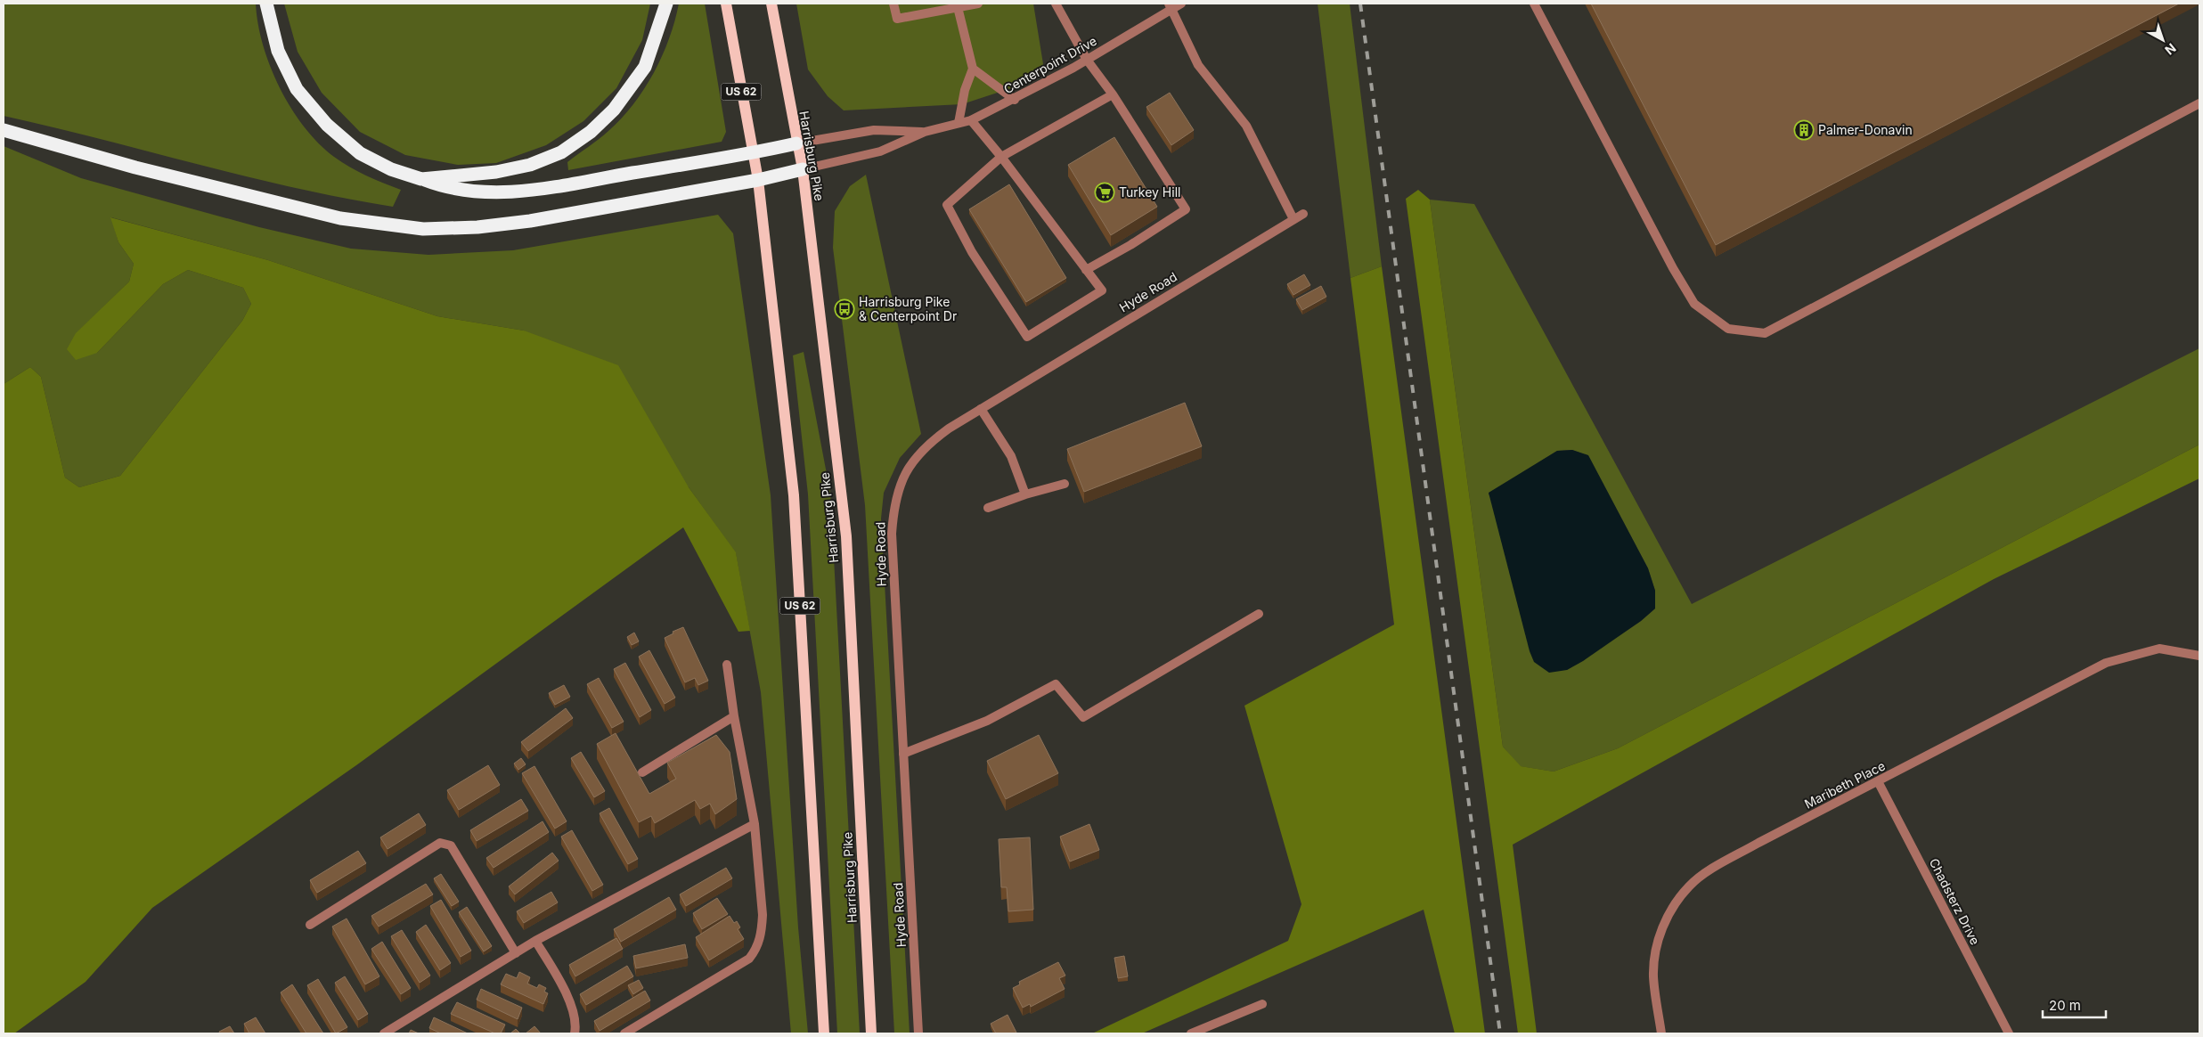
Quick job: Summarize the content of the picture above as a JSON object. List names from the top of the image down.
{
  "streets": {
    "main road": ["US 62", "Harrisburg Pike"],
    "street": [
      "Centerpoint Drive",
      "Hyde Road",
      "Maribeth Place",
      "Chadsterz Drive"
    ]
  },
  "crossings": [
    ["Centerpoint Drive", "Harrisburg Pike"],
    ["Maribeth Place", "Chadsterz Drive"]
  ],
  "places": {
    "building": ["Palmer-Donavin"],
    "supermarket": ["Turkey Hill"],
    "bus stop": ["Harrisburg Pike & Centerpoint Dr"]
  },
  "scale_bar": "20 m",
  "north": "bottom right"
}
